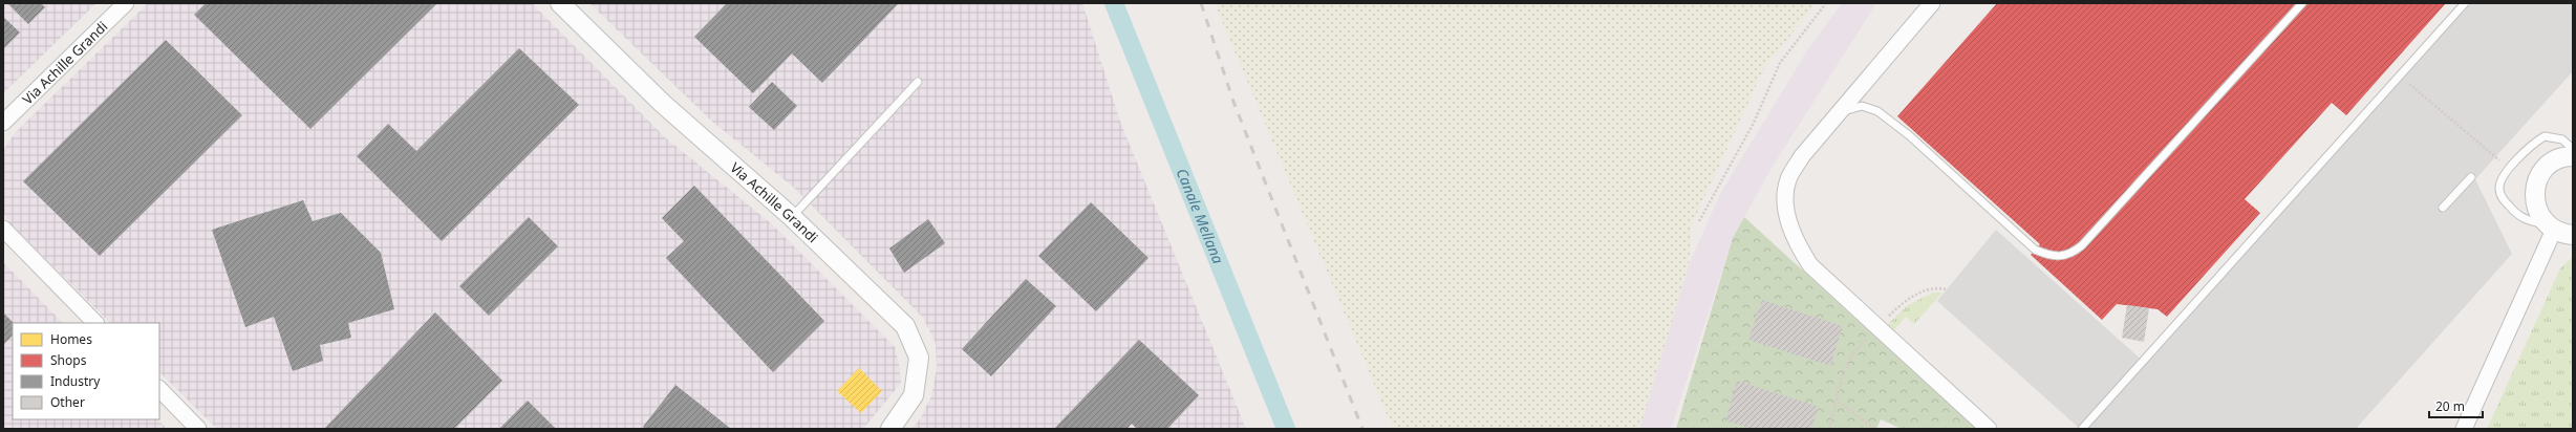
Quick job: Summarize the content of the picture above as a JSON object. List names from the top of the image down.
{
  "streets": {
    "street": ["Via Achille Grandi"]
  },
  "water": ["Canale Mellana"],
  "legend": [
    "Homes",
    "Shops",
    "Industry",
    "Other"
  ],
  "scale_bar": "20 m"
}
